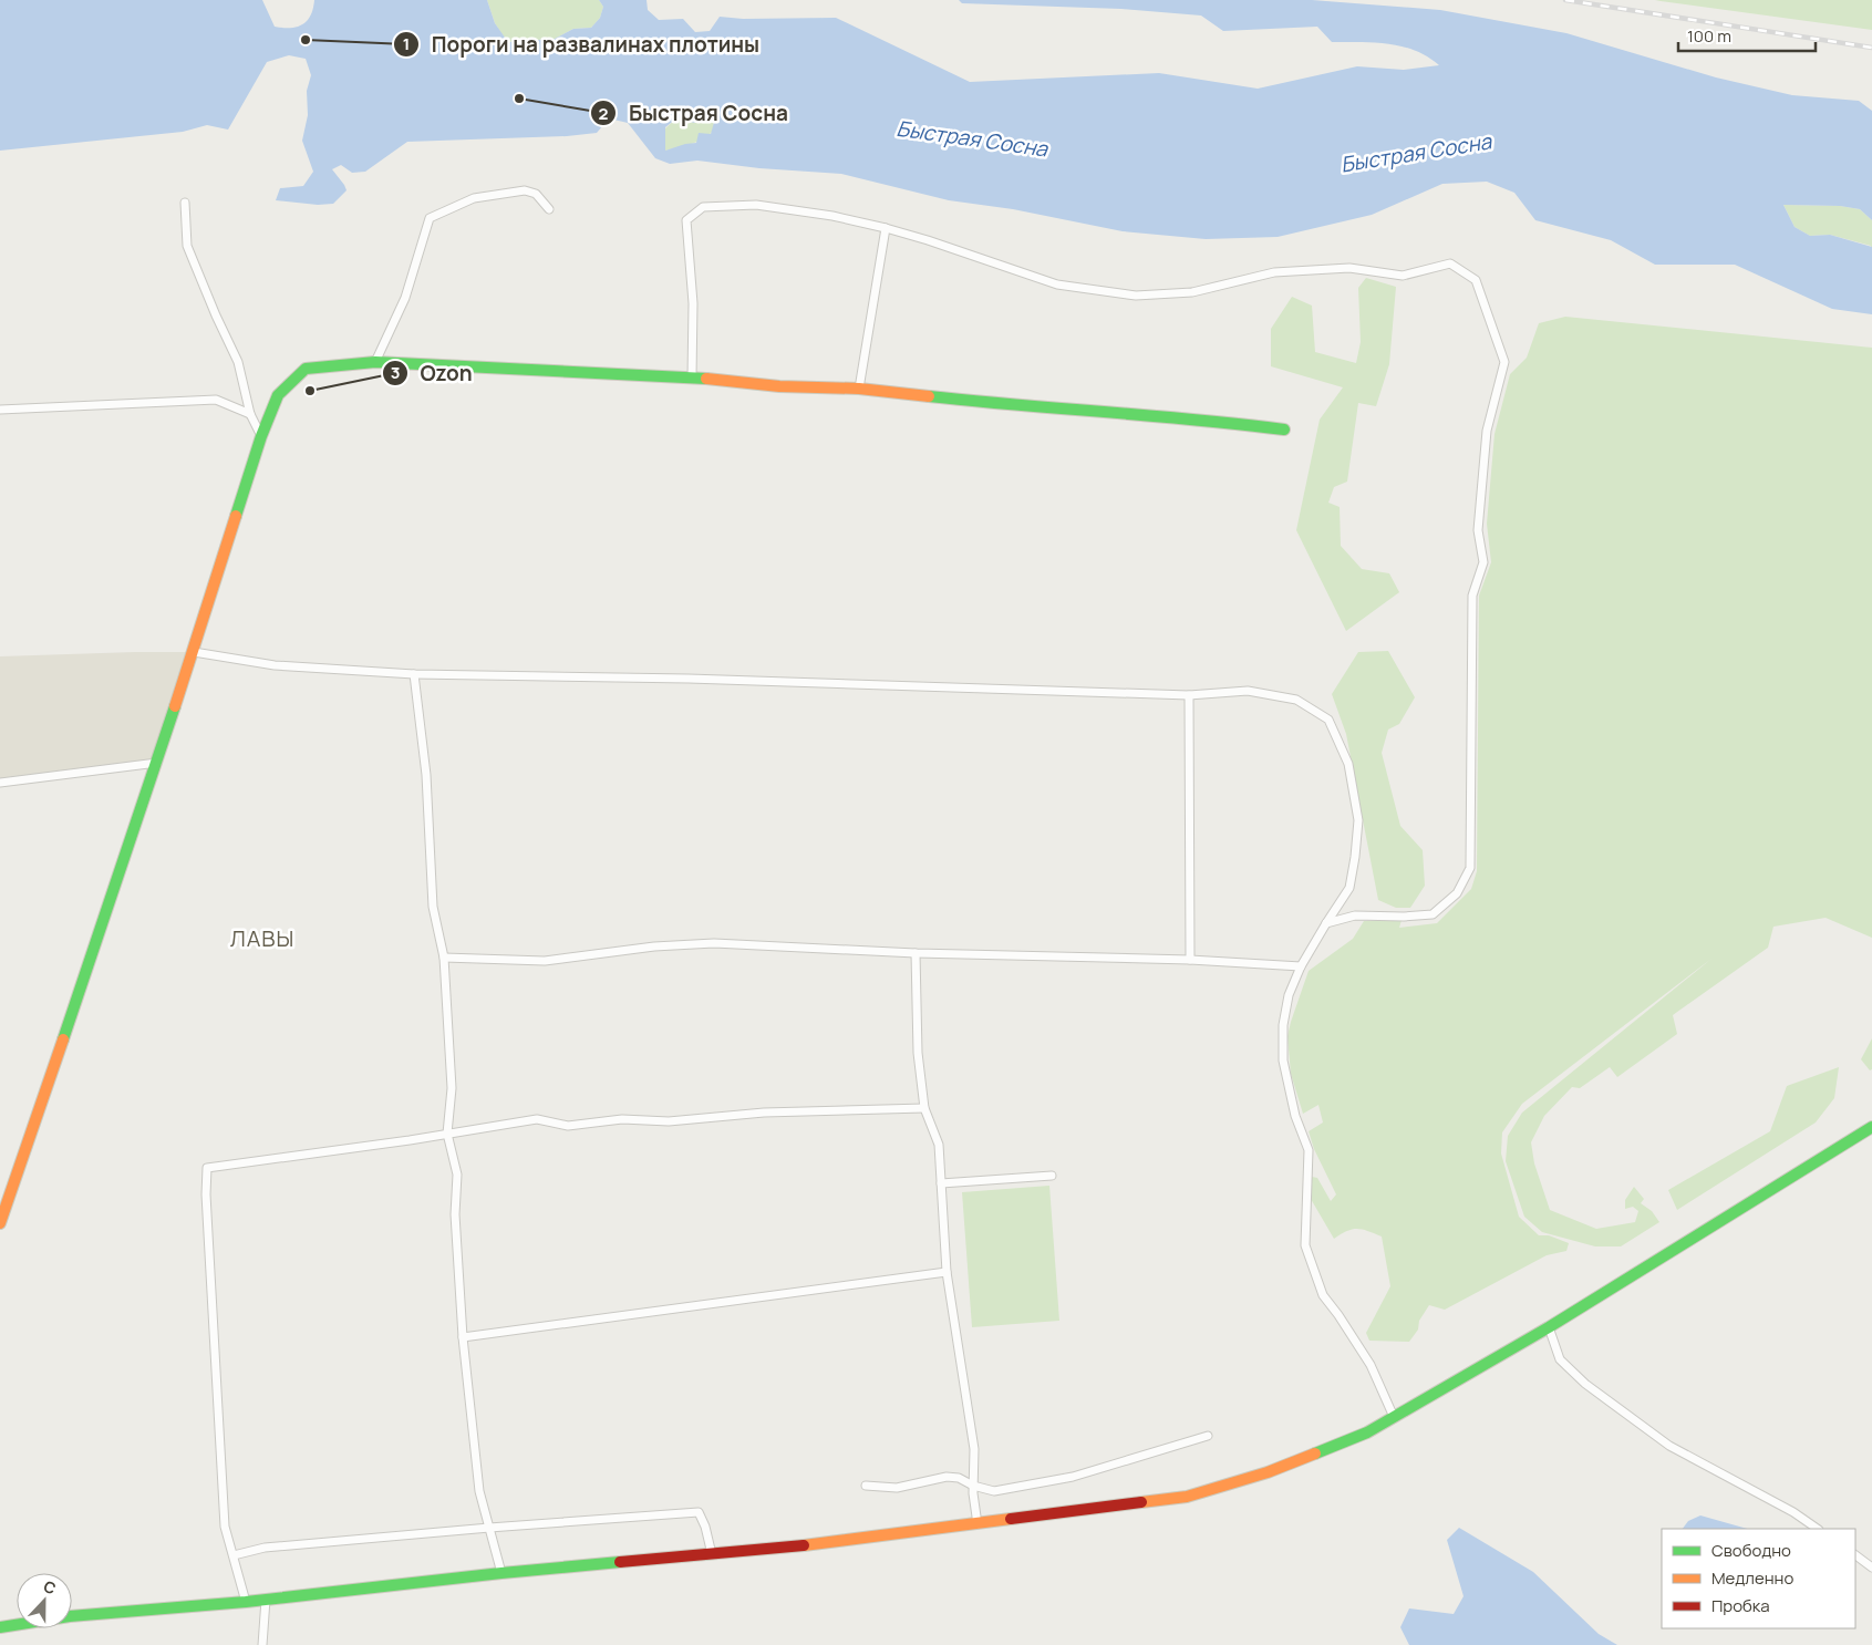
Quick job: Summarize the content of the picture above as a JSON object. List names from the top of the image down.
{
  "districts": ["ЛАВЫ"],
  "water": ["Быстрая Сосна"],
  "places": ["Пороги на развалинах плотины", "Быстрая Сосна", "Ozon"],
  "legend": ["Свободно", "Медленно", "Пробка"],
  "scale_bar": "100 m",
  "north": "top"
}
